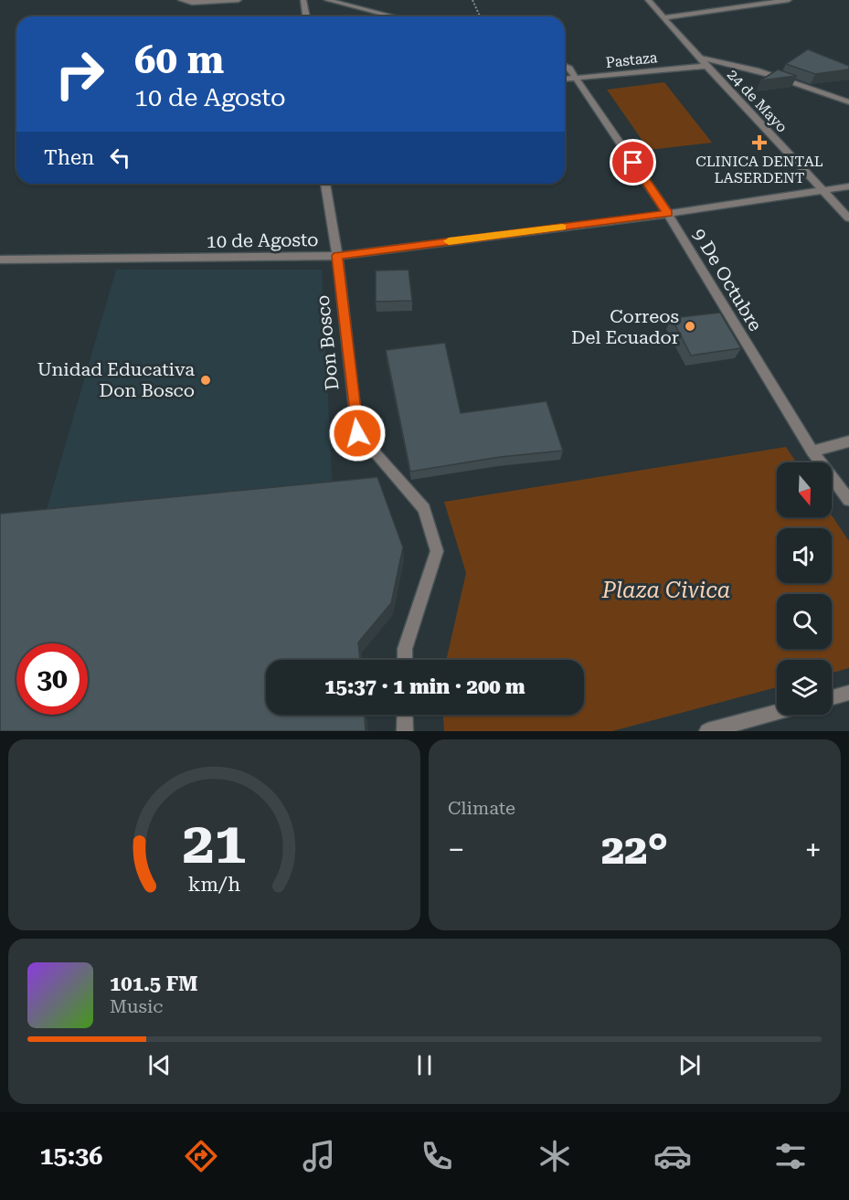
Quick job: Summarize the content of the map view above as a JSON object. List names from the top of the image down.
{
  "streets": {
    "street": [
      "Pastaza",
      "24 de Mayo",
      "10 de Agosto",
      "9 De Octubre",
      "Don Bosco"
    ]
  },
  "crossings": [
    ["Pastaza", "24 de Mayo"],
    ["Pastaza", "9 De Octubre"],
    ["24 de Mayo", "10 de Agosto"],
    ["10 de Agosto", "9 De Octubre"],
    ["10 de Agosto", "Don Bosco"]
  ],
  "parks": ["Plaza Civica"],
  "places": {
    "health": ["CLINICA DENTAL LASERDENT"],
    "other": ["Correos Del Ecuador", "Unidad Educativa Don Bosco"]
  },
  "north": "bottom",
  "page": {
    "turn": ["60 m", "10 de Agosto"],
    "then": "Then",
    "limit": "30",
    "trip": "15:37 · 1 min · 200 m",
    "tile": "Climate",
    "heat": ["−", "22°", "+"],
    "song": ["101.5 FM", "Music"],
    "tabs": "15:36",
    "gauge": ["21", "km/h"]
  }
}
